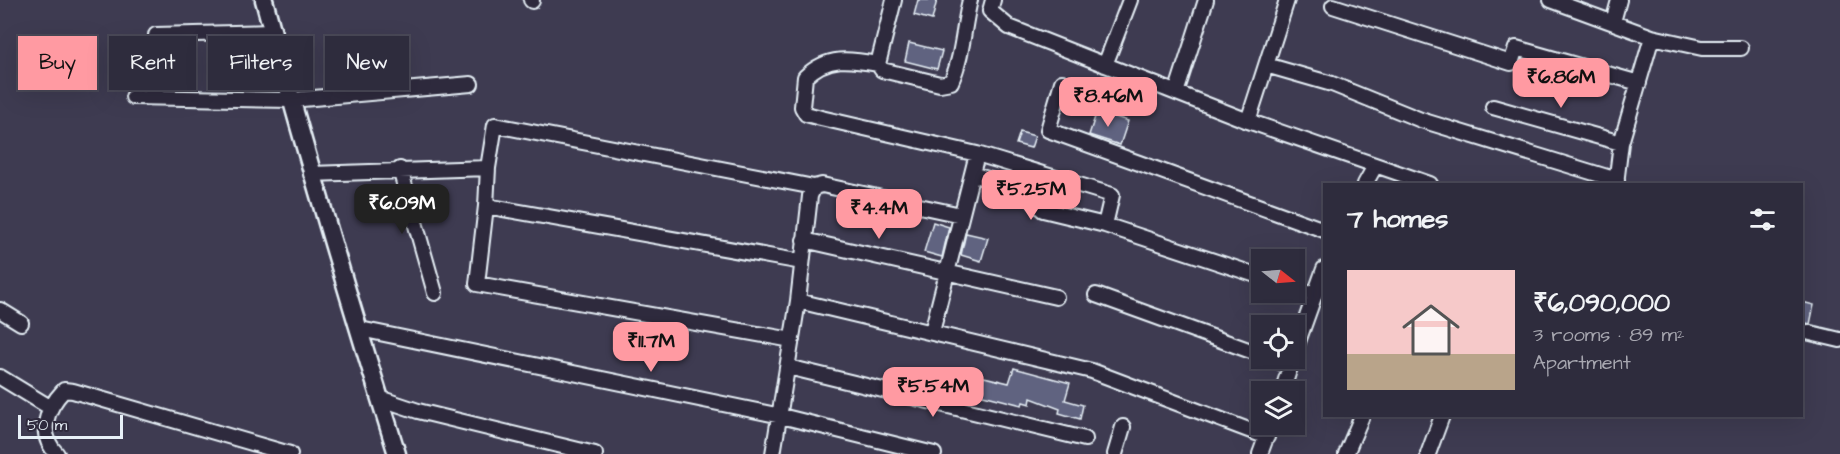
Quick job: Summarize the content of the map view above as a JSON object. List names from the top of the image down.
{
  "scale_bar": "50 m",
  "north": "right",
  "page": {
    "chip": [
      "Buy",
      "Rent",
      "Filters",
      "New"
    ],
    "price": [
      "₹6.86M",
      "₹8.46M",
      "₹5.25M",
      "₹6.09M",
      "₹4.4M",
      "₹11.7M",
      "₹5.54M"
    ],
    "heading": "7 homes",
    "list": [
      {
        "name": "₹6,090,000",
        "note": "3 rooms · 89 m² · Apartment"
      }
    ],
    "scale": "50 m"
  }
}
